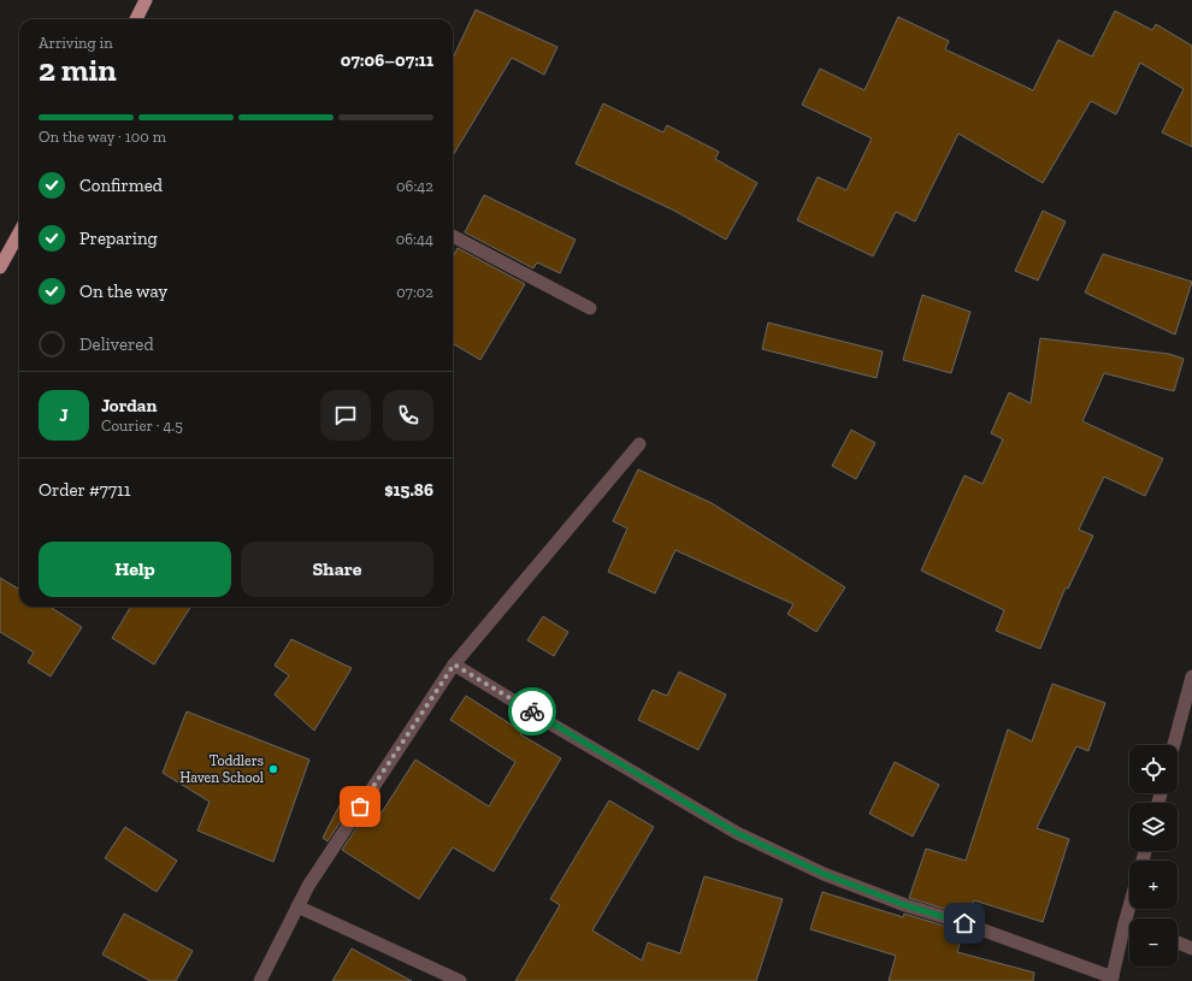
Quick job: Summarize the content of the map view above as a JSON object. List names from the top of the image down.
{
  "places": ["Toddlers Haven School"],
  "page": {
    "heading": ["2 min", "Arriving in", "07:06–07:11"],
    "panel": [
      "Jordan",
      "Courier · 4.5",
      "Order #7711",
      "$15.86"
    ],
    "bar": "On the way · 100 m",
    "list": [
      ["Confirmed", "06:42"],
      ["Preparing", "06:44"],
      ["On the way", "07:02"],
      "Delivered"
    ],
    "round": "J",
    "buttons": ["Help", "Share"],
    "map_buttons": ["+", "−"]
  }
}
